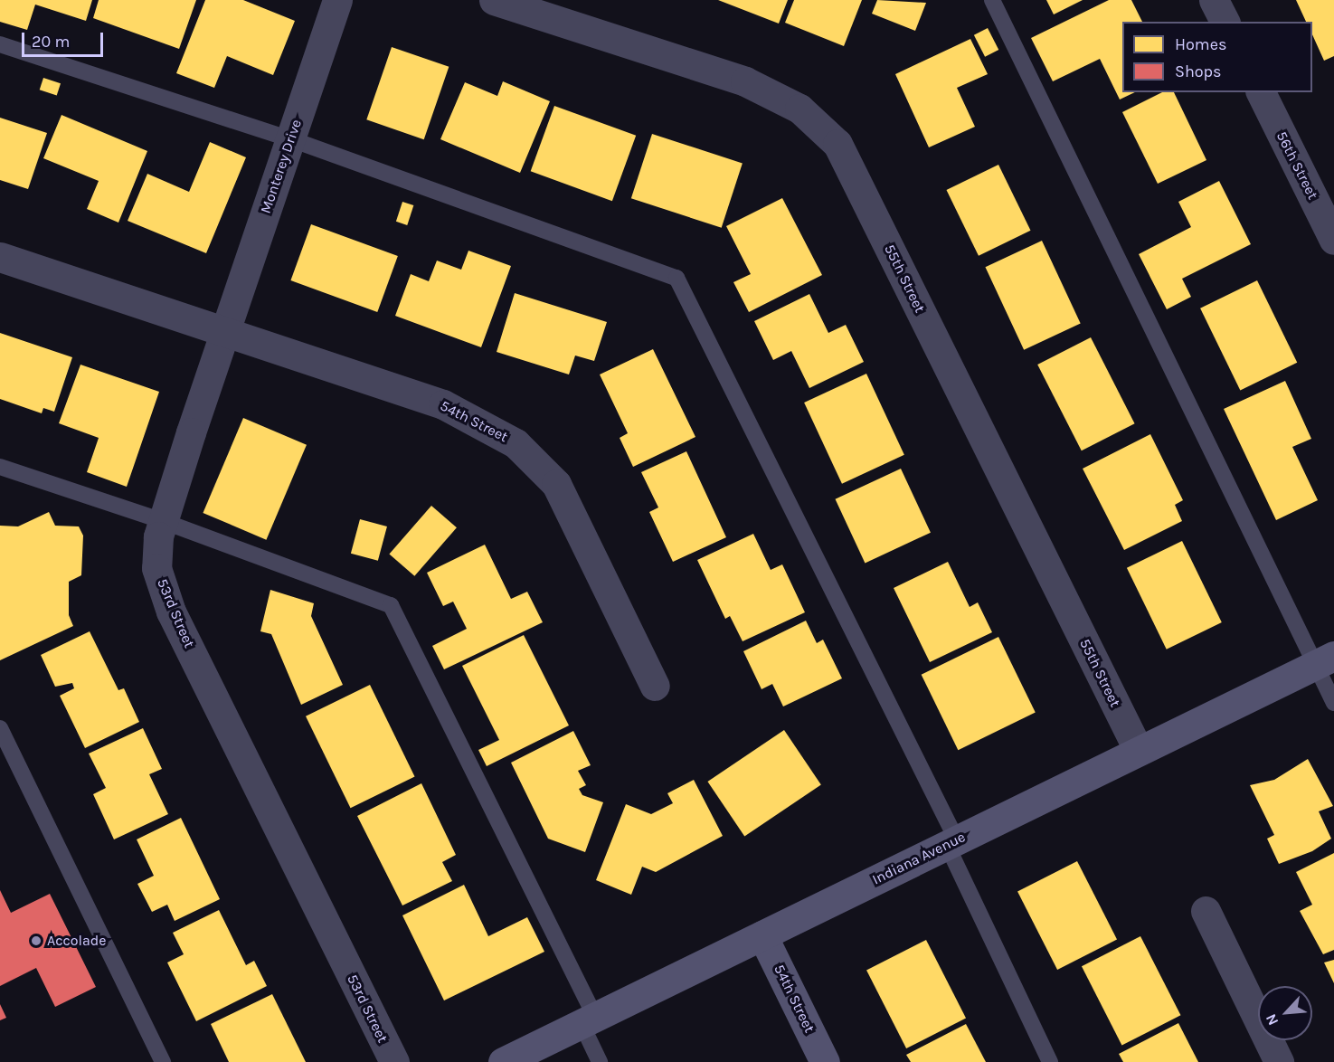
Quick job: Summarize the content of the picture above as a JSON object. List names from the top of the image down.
{
  "streets": {
    "main road": ["54th Street", "Indiana Avenue"],
    "street": [
      "56th Street",
      "Monterey Drive",
      "55th Street",
      "53rd Street"
    ]
  },
  "crossings": [
    ["Monterey Drive", "54th Street"],
    ["Monterey Drive", "53rd Street"],
    ["55th Street", "Indiana Avenue"],
    ["54th Street", "53rd Street"],
    ["54th Street", "Indiana Avenue"]
  ],
  "places": ["Accolade"],
  "legend": ["Homes", "Shops"],
  "scale_bar": "20 m",
  "north": "bottom left"
}
